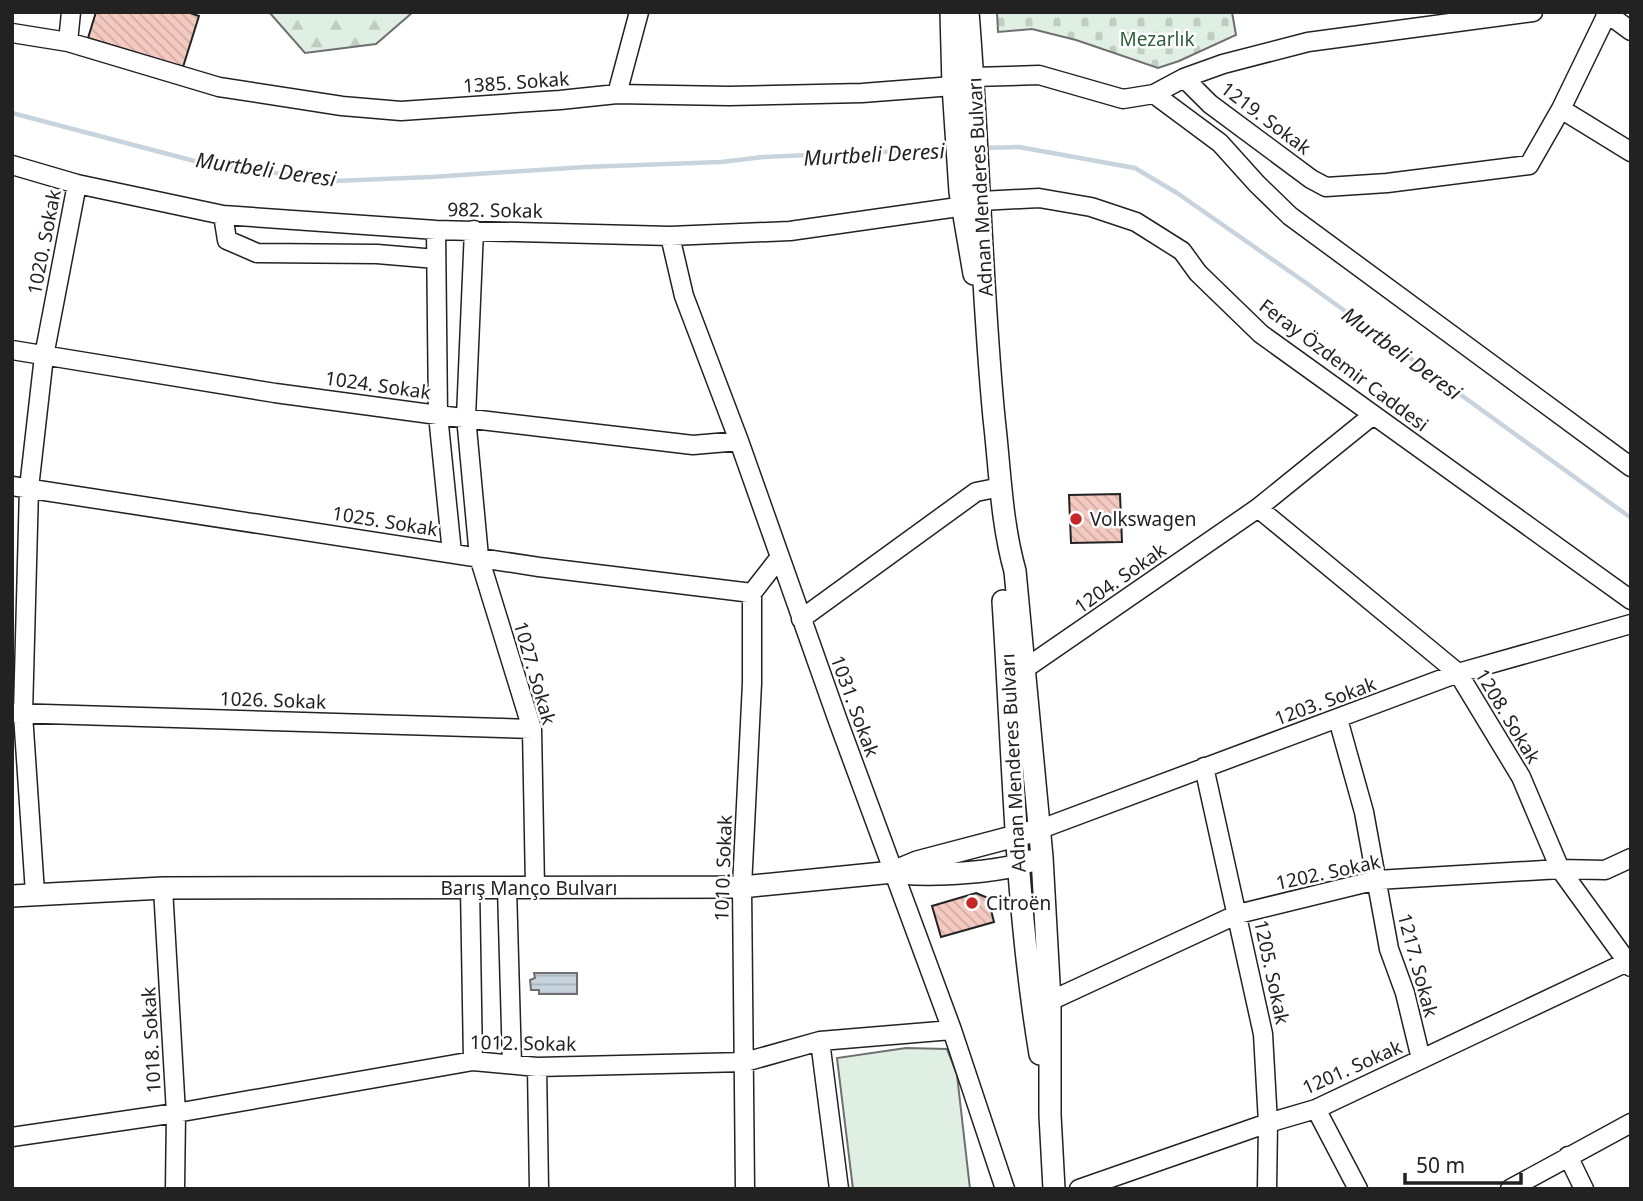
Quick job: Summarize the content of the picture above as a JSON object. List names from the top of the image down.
{
  "streets": {
    "main road": ["Adnan Menderes Bulvarı", "Barış Manço Bulvarı"],
    "street": [
      "1385. Sokak",
      "1219. Sokak",
      "982. Sokak",
      "1020. Sokak",
      "Feray Özdemir Caddesi",
      "1024. Sokak",
      "1025. Sokak",
      "1204. Sokak",
      "1027. Sokak",
      "1026. Sokak",
      "1203. Sokak",
      "1031. Sokak",
      "1208. Sokak",
      "1010. Sokak",
      "1202. Sokak",
      "1217. Sokak",
      "1205. Sokak",
      "1018. Sokak",
      "1012. Sokak",
      "1201. Sokak"
    ]
  },
  "crossings": [
    ["1385. Sokak", "Adnan Menderes Bulvarı"],
    ["Adnan Menderes Bulvarı", "982. Sokak"],
    ["Adnan Menderes Bulvarı", "Feray Özdemir Caddesi"],
    ["Adnan Menderes Bulvarı", "1204. Sokak"],
    ["Adnan Menderes Bulvarı", "1203. Sokak"],
    ["Adnan Menderes Bulvarı", "1202. Sokak"],
    ["Adnan Menderes Bulvarı", "Barış Manço Bulvarı"],
    ["982. Sokak", "1020. Sokak"],
    ["982. Sokak", "Feray Özdemir Caddesi"],
    ["982. Sokak", "1027. Sokak"],
    ["982. Sokak", "1031. Sokak"],
    ["1020. Sokak", "1024. Sokak"],
    ["1020. Sokak", "1025. Sokak"],
    ["1020. Sokak", "1026. Sokak"],
    ["1020. Sokak", "Barış Manço Bulvarı"],
    ["Feray Özdemir Caddesi", "1204. Sokak"],
    ["1024. Sokak", "1027. Sokak"],
    ["1024. Sokak", "1031. Sokak"],
    ["1025. Sokak", "1027. Sokak"],
    ["1025. Sokak", "1010. Sokak"],
    ["1204. Sokak", "1208. Sokak"],
    ["1027. Sokak", "1026. Sokak"],
    ["1027. Sokak", "Barış Manço Bulvarı"],
    ["1203. Sokak", "1208. Sokak"],
    ["1203. Sokak", "Barış Manço Bulvarı"],
    ["1203. Sokak", "1217. Sokak"],
    ["1203. Sokak", "1205. Sokak"],
    ["1031. Sokak", "Barış Manço Bulvarı"],
    ["1031. Sokak", "1012. Sokak"],
    ["1208. Sokak", "1202. Sokak"],
    ["1208. Sokak", "1201. Sokak"],
    ["1010. Sokak", "Barış Manço Bulvarı"],
    ["1010. Sokak", "1012. Sokak"],
    ["1202. Sokak", "1217. Sokak"],
    ["1202. Sokak", "1205. Sokak"],
    ["Barış Manço Bulvarı", "1018. Sokak"],
    ["1217. Sokak", "1201. Sokak"],
    ["1205. Sokak", "1201. Sokak"],
    ["1018. Sokak", "1012. Sokak"]
  ],
  "water": ["Murtbeli Deresi"],
  "parks": ["Mezarlık"],
  "places": ["Volkswagen", "Citroën"],
  "scale_bar": "50 m"
}
